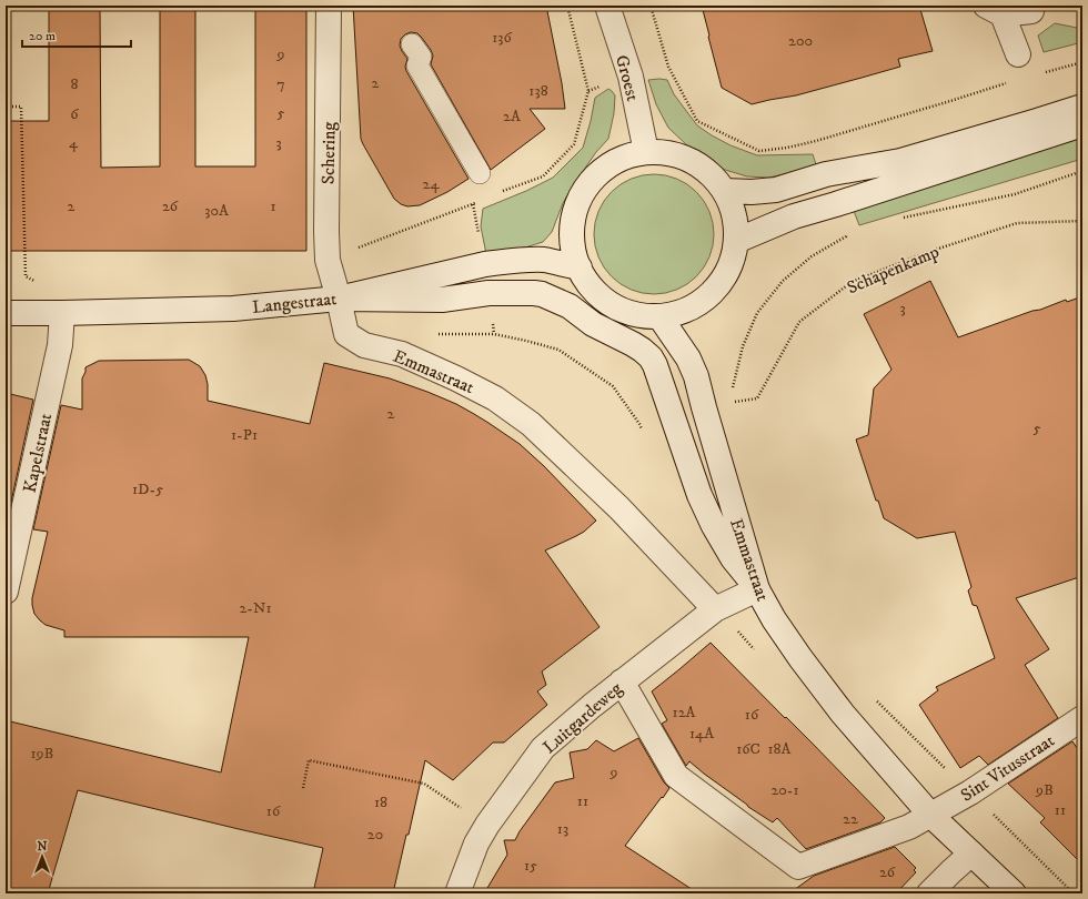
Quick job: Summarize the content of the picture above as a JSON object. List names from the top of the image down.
{
  "streets": {
    "main road": [
      "Groest",
      "Schering",
      "Langestraat",
      "Emmastraat",
      "Kapelstraat",
      "Luitgardeweg",
      "Sint Vitusstraat"
    ],
    "path": ["Schapenkamp"]
  },
  "crossings": [
    ["Schering", "Langestraat"],
    ["Schering", "Emmastraat"],
    ["Langestraat", "Emmastraat"],
    ["Langestraat", "Kapelstraat"],
    ["Emmastraat", "Luitgardeweg"],
    ["Emmastraat", "Sint Vitusstraat"]
  ],
  "house_numbers": [
    "136",
    "200",
    "9",
    "2",
    "8",
    "7",
    "138",
    "5",
    "6",
    "2A",
    "4",
    "3",
    "24",
    "2",
    "26",
    "1",
    "30A",
    "3",
    "2",
    "5",
    "1-P1",
    "1D-5",
    "2-N1",
    "12A",
    "16",
    "14A",
    "16C",
    "18A",
    "19B",
    "9",
    "20-1",
    "9B",
    "11",
    "18",
    "11",
    "16",
    "22",
    "13",
    "20",
    "15",
    "26"
  ],
  "scale_bar": "20 m",
  "north": "top"
}
